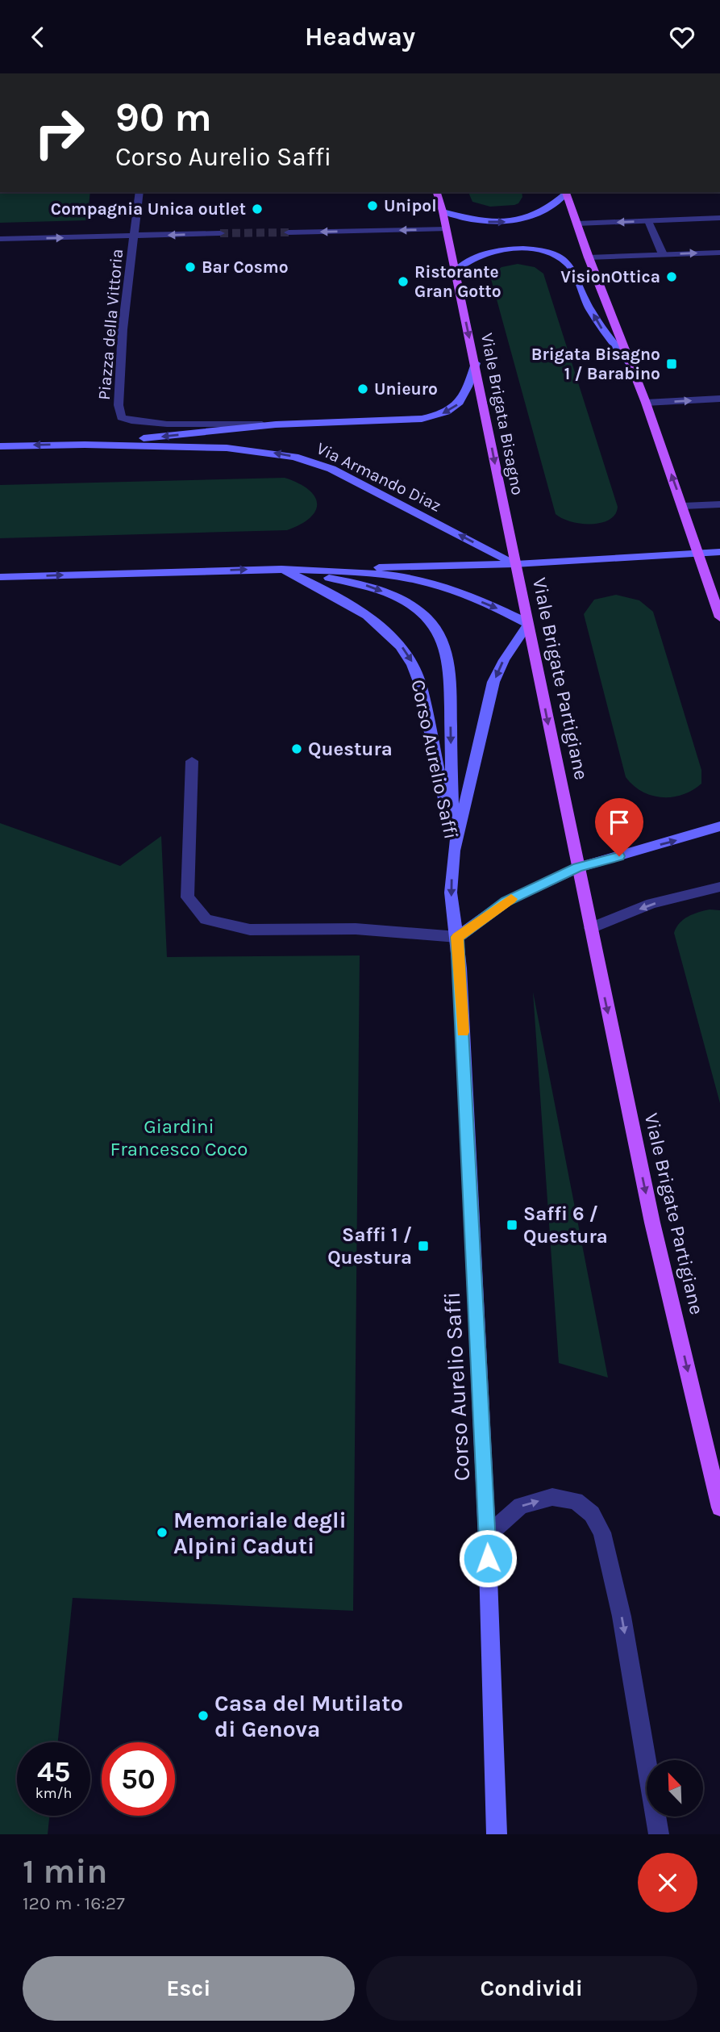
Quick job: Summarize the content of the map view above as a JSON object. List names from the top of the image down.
{
  "streets": {
    "main road": [
      "Viale Brigata Bisagno",
      "Via Armando Diaz",
      "Viale Brigate Partigiane",
      "Corso Aurelio Saffi"
    ],
    "street": ["Piazza della Vittoria"]
  },
  "crossings": [
    ["Piazza della Vittoria", "Via Armando Diaz"],
    ["Viale Brigata Bisagno", "Via Armando Diaz"],
    ["Viale Brigata Bisagno", "Viale Brigate Partigiane"],
    ["Via Armando Diaz", "Viale Brigate Partigiane"],
    ["Viale Brigate Partigiane", "Corso Aurelio Saffi"]
  ],
  "one_way": [
    "Viale Brigata Bisagno",
    "Via Armando Diaz",
    "Viale Brigate Partigiane",
    "Corso Aurelio Saffi"
  ],
  "parks": ["Giardini Francesco Coco"],
  "places": {
    "other": [
      "Unipol",
      "Compagnia Unica outlet",
      "Bar Cosmo",
      "VisionOttica",
      "Ristorante Gran Gotto",
      "Unieuro",
      "Questura",
      "Memoriale degli Alpini Caduti",
      "Casa del Mutilato di Genova"
    ],
    "transit": ["Brigata Bisagno 1 / Barabino", "Saffi 6 / Questura", "Saffi 1 / Questura"]
  },
  "north": "top left",
  "page": {
    "header": "Headway",
    "turn": ["90 m", "Corso Aurelio Saffi"],
    "speed": "45 km/h",
    "limit": "50",
    "heading": ["1 min", "120 m · 16:27"],
    "buttons": ["Esci", "Condividi"]
  }
}
